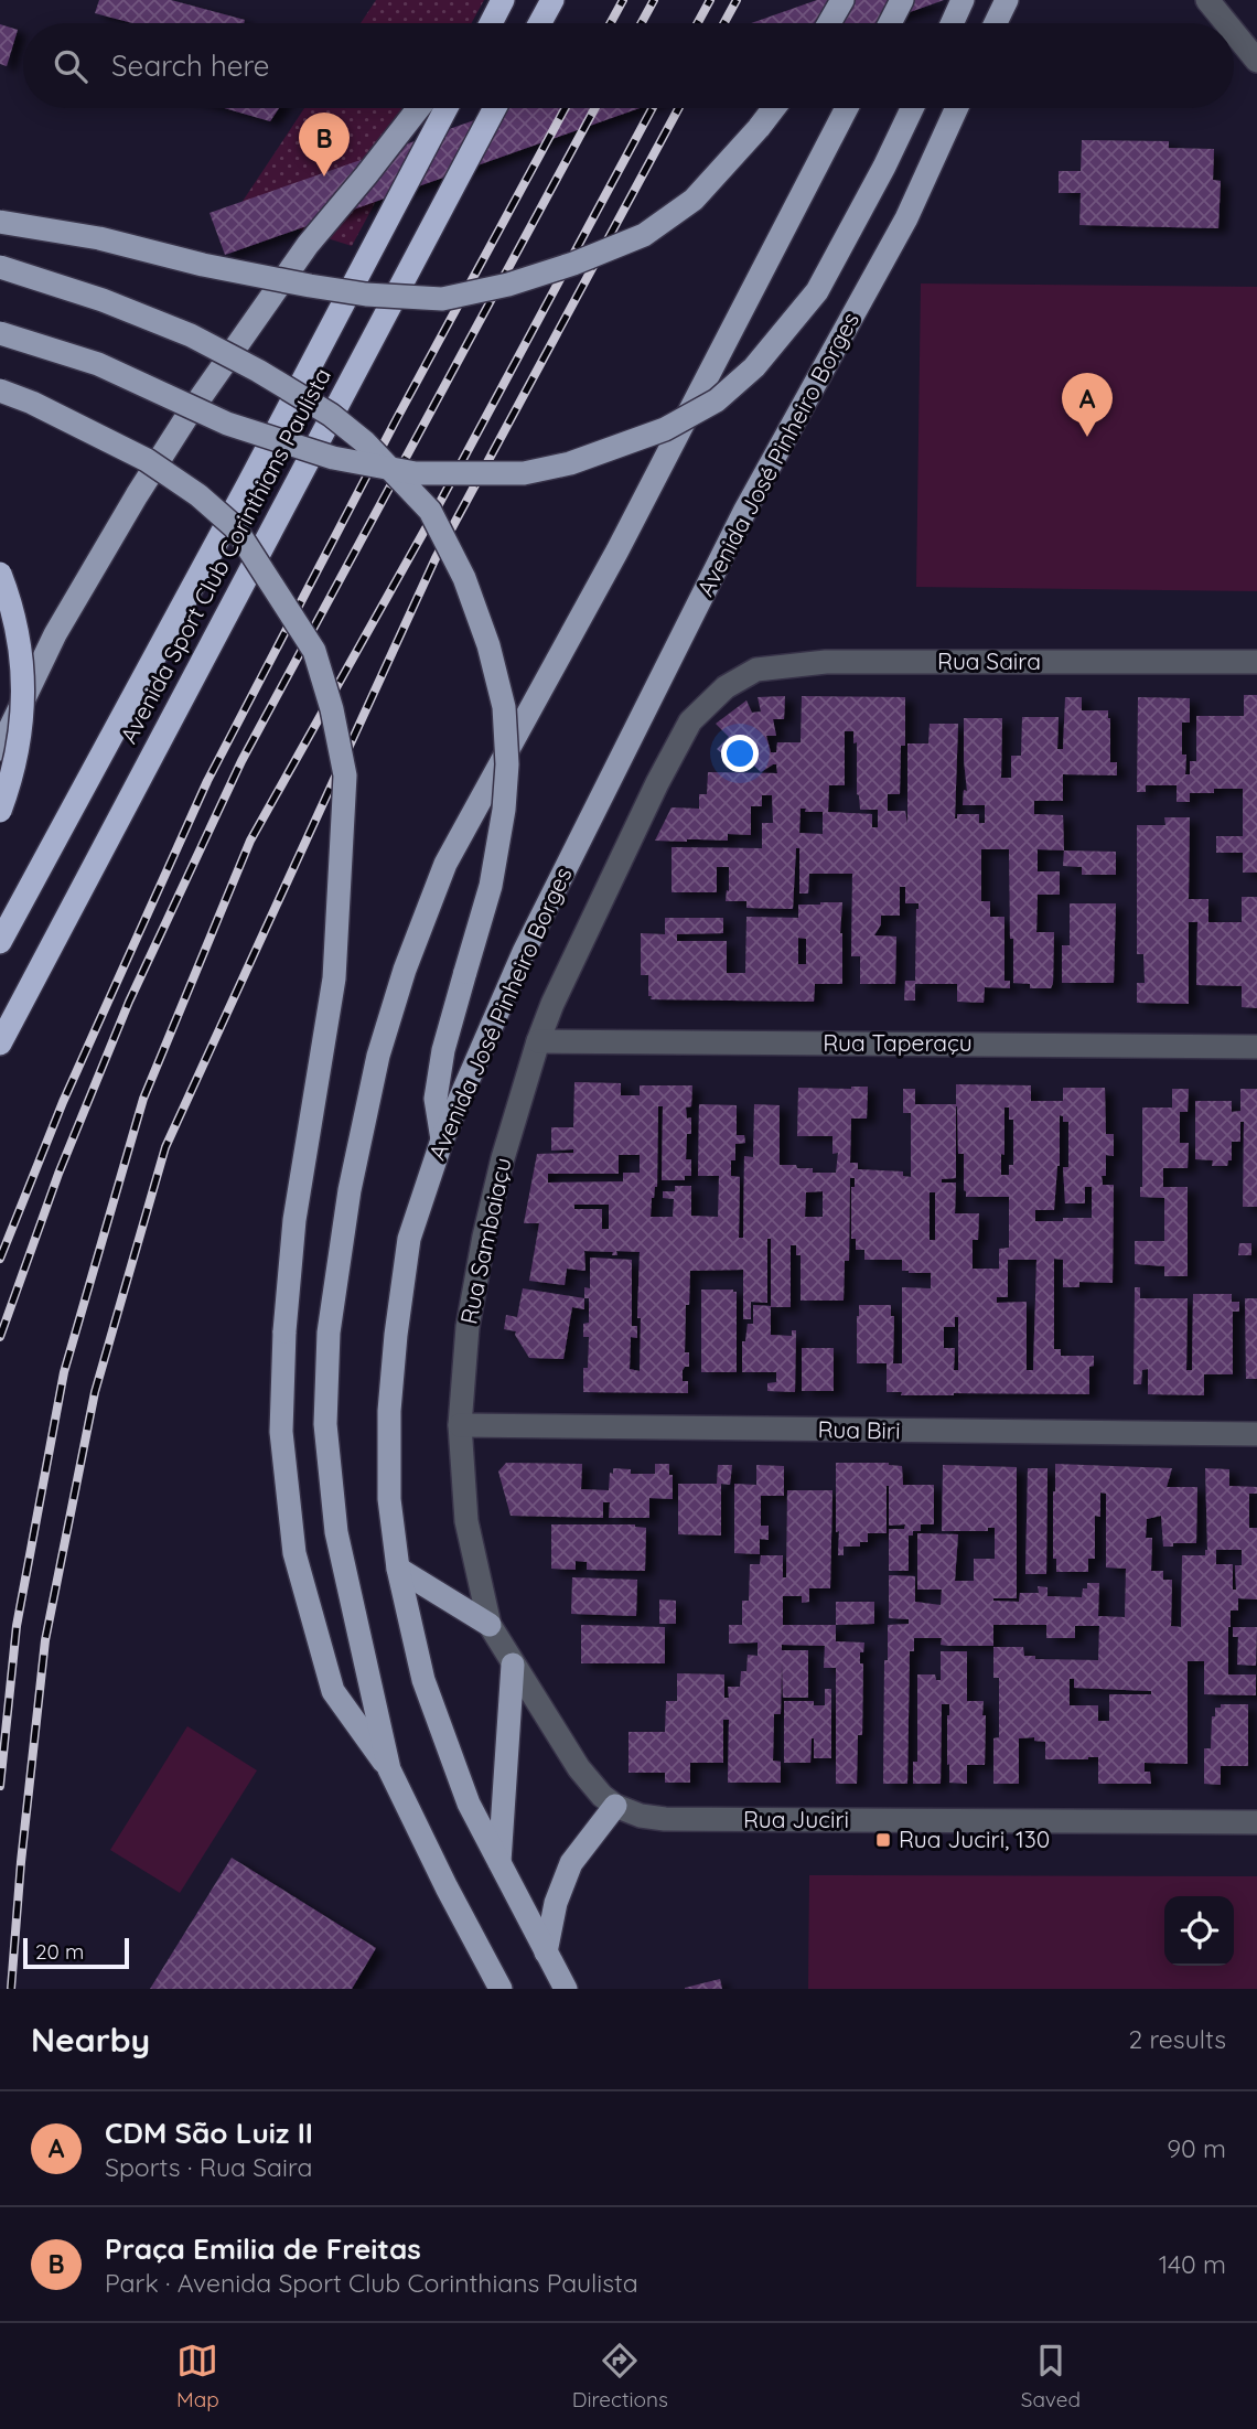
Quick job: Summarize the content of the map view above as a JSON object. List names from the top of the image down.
{
  "streets": {
    "highway": ["Avenida Sport Club Corinthians Paulista"],
    "main road": ["Avenida José Pinheiro Borges"],
    "street": [
      "Rua Saira",
      "Rua Taperaçu",
      "Rua Sambaiaçu",
      "Rua Biri",
      "Rua Juciri"
    ]
  },
  "crossings": [
    ["Rua Saira", "Rua Sambaiaçu"],
    ["Rua Taperaçu", "Rua Sambaiaçu"],
    ["Rua Sambaiaçu", "Rua Biri"],
    ["Rua Sambaiaçu", "Rua Juciri"]
  ],
  "places": {
    "transit": ["Rua Juciri, 130"]
  },
  "scale_bar": "20 m",
  "page": {
    "search": "Search here",
    "pins": ["B", "A"],
    "scale": "20 m",
    "heading": ["Nearby", "2 results"],
    "list": [
      {
        "mark": "A",
        "name": "CDM São Luiz II",
        "note": "Sports · Rua Saira",
        "value": "90 m"
      },
      {
        "mark": "B",
        "name": "Praça Emilia de Freitas",
        "note": "Park · Avenida Sport Club Corinthians Paulista",
        "value": "140 m"
      }
    ],
    "nav": ["Map", "Directions", "Saved"]
  }
}
